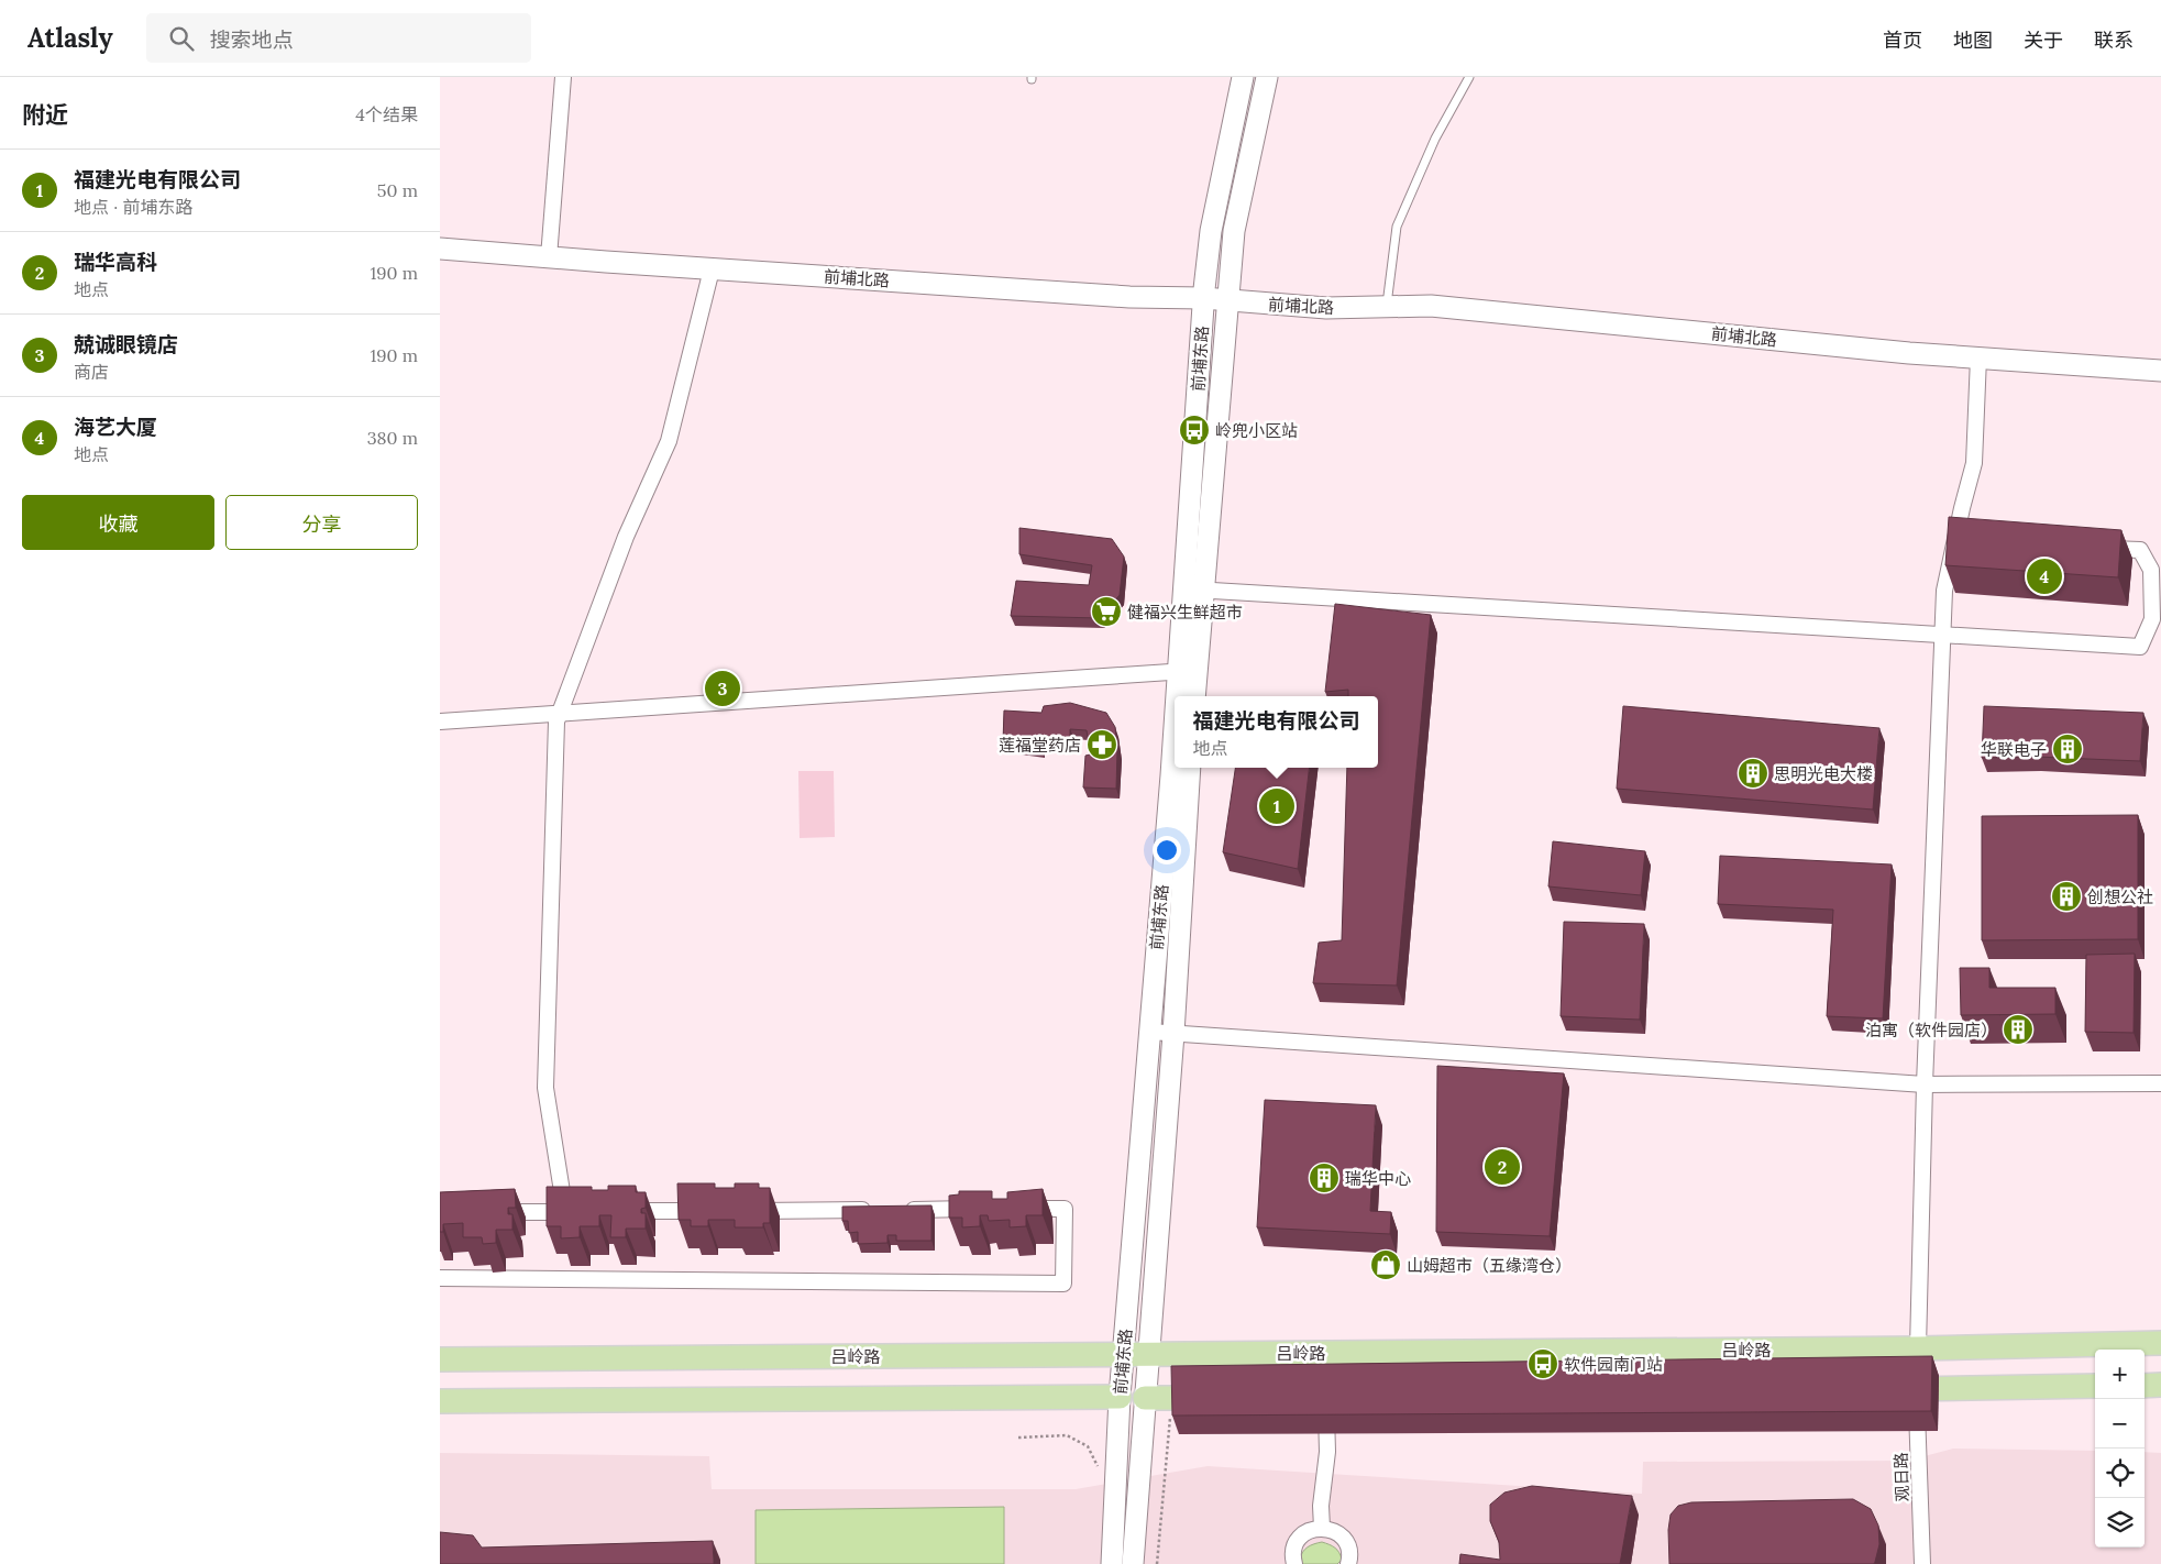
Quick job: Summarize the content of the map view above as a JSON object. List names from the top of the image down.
{
  "streets": {
    "main road": ["前埔北路", "前埔东路", "吕岭路"],
    "street": ["观日路"]
  },
  "crossings": [
    ["前埔北路", "前埔东路"],
    ["前埔东路", "吕岭路"]
  ],
  "places": {
    "bus stop": ["岭兜小区站", "软件园南门站"],
    "supermarket": ["健福兴生鲜超市"],
    "pharmacy": ["莲福堂药店"],
    "building": [
      "华联电子",
      "思明光电大楼",
      "创想公社",
      "泊寓（软件园店）",
      "瑞华中心"
    ],
    "shop": ["山姆超市（五缘湾仓）"]
  },
  "page": {
    "header": "Atlasly",
    "search": "搜索地点",
    "nav": [
      "首页",
      "地图",
      "关于",
      "联系"
    ],
    "heading": ["附近", "4个结果"],
    "list": [
      {
        "mark": "1",
        "name": "福建光电有限公司",
        "note": "地点 · 前埔东路",
        "value": "50 m"
      },
      {
        "mark": "2",
        "name": "瑞华高科",
        "note": "地点",
        "value": "190 m"
      },
      {
        "mark": "3",
        "name": "兢诚眼镜店",
        "note": "商店",
        "value": "190 m"
      },
      {
        "mark": "4",
        "name": "海艺大厦",
        "note": "地点",
        "value": "380 m"
      }
    ],
    "buttons": ["收藏", "分享"],
    "pins": [
      "4",
      "3",
      "1",
      "2"
    ],
    "popup": ["福建光电有限公司", "地点"],
    "map_buttons": ["+", "−"]
  }
}
